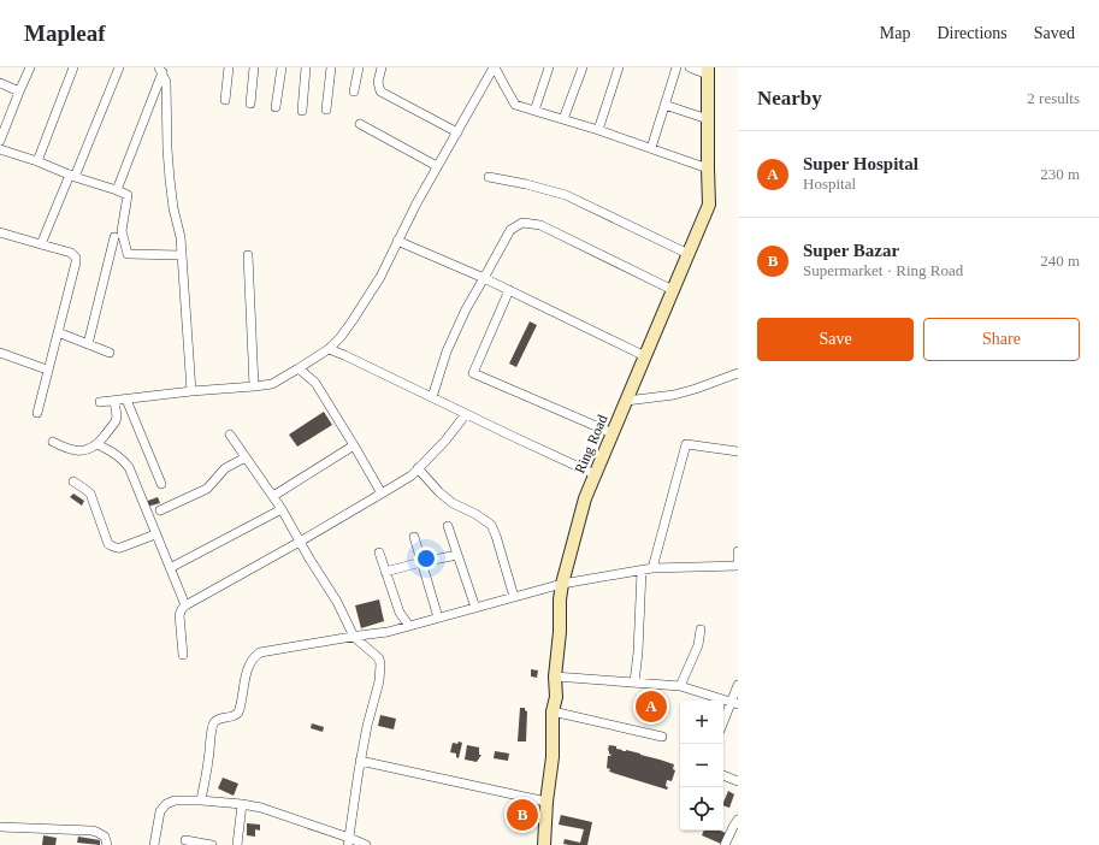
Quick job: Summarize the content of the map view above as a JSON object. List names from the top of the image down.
{
  "streets": {
    "main road": ["Ring Road"]
  },
  "page": {
    "header": "Mapleaf",
    "nav": ["Map", "Directions", "Saved"],
    "heading": ["Nearby", "2 results"],
    "list": [
      {
        "mark": "A",
        "name": "Super Hospital",
        "note": "Hospital",
        "value": "230 m"
      },
      {
        "mark": "B",
        "name": "Super Bazar",
        "note": "Supermarket · Ring Road",
        "value": "240 m"
      }
    ],
    "buttons": ["Save", "Share"],
    "pins": ["A", "B"],
    "map_buttons": ["+", "−"]
  }
}
